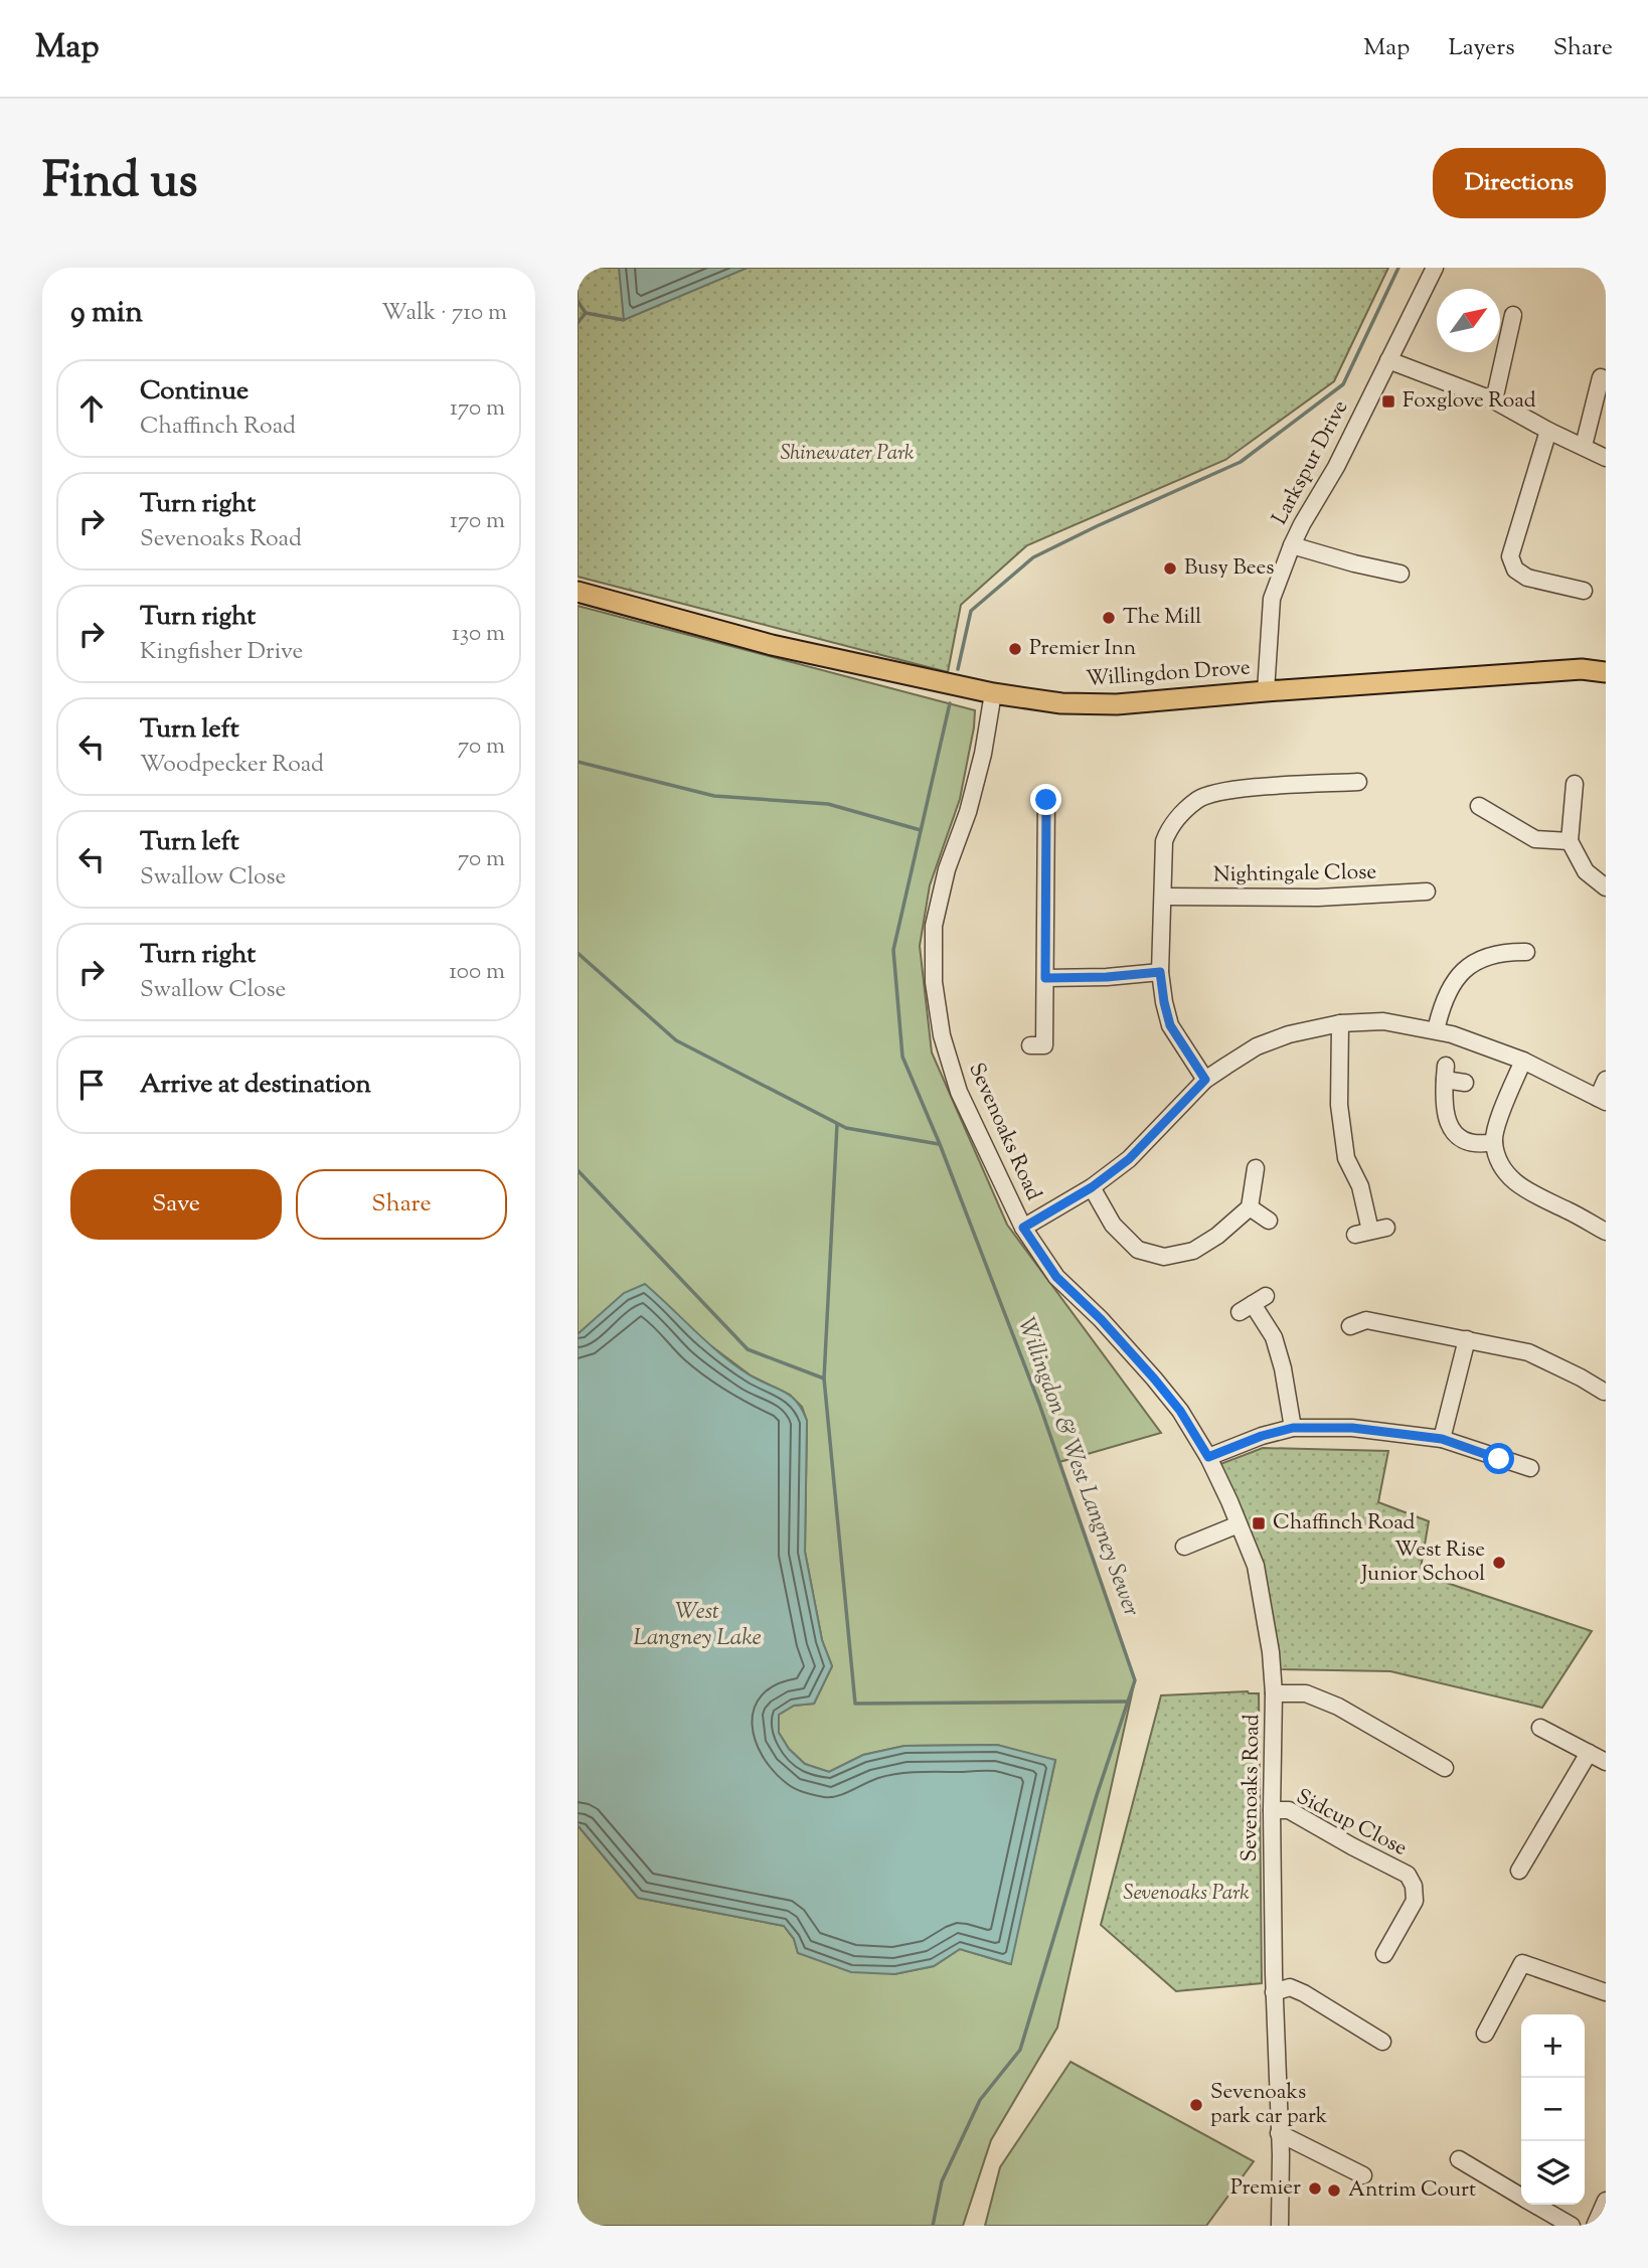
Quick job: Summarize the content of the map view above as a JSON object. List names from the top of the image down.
{
  "streets": {
    "main road": ["Willingdon Drove"],
    "street": [
      "Larkspur Drive",
      "Nightingale Close",
      "Sevenoaks Road",
      "Sidcup Close"
    ]
  },
  "crossings": [
    ["Larkspur Drive", "Willingdon Drove"],
    ["Willingdon Drove", "Sevenoaks Road"],
    ["Sevenoaks Road", "Sidcup Close"]
  ],
  "water": ["Willingdon & West Langney Sewer", "West Langney Lake"],
  "parks": ["Shinewater Park", "Sevenoaks Park"],
  "places": {
    "transit": ["Foxglove Road", "Chaffinch Road"],
    "other": [
      "Busy Bees",
      "The Mill",
      "Premier Inn",
      "West Rise Junior School",
      "Sevenoaks park car park",
      "Premier",
      "Antrim Court"
    ]
  },
  "north": "top right",
  "page": {
    "header": "Map",
    "nav": ["Map", "Layers", "Share"],
    "title": "Find us",
    "buttons": [
      "Directions",
      ["Save", "Share"]
    ],
    "heading": ["9 min", "Walk · 710 m"],
    "list": [
      ["Continue", "Chaffinch Road", "170 m"],
      ["Turn right", "Sevenoaks Road", "170 m"],
      ["Turn right", "Kingfisher Drive", "130 m"],
      ["Turn left", "Woodpecker Road", "70 m"],
      ["Turn left", "Swallow Close", "70 m"],
      ["Turn right", "Swallow Close", "100 m"],
      "Arrive at destination"
    ],
    "map_buttons": ["+", "−"]
  }
}
